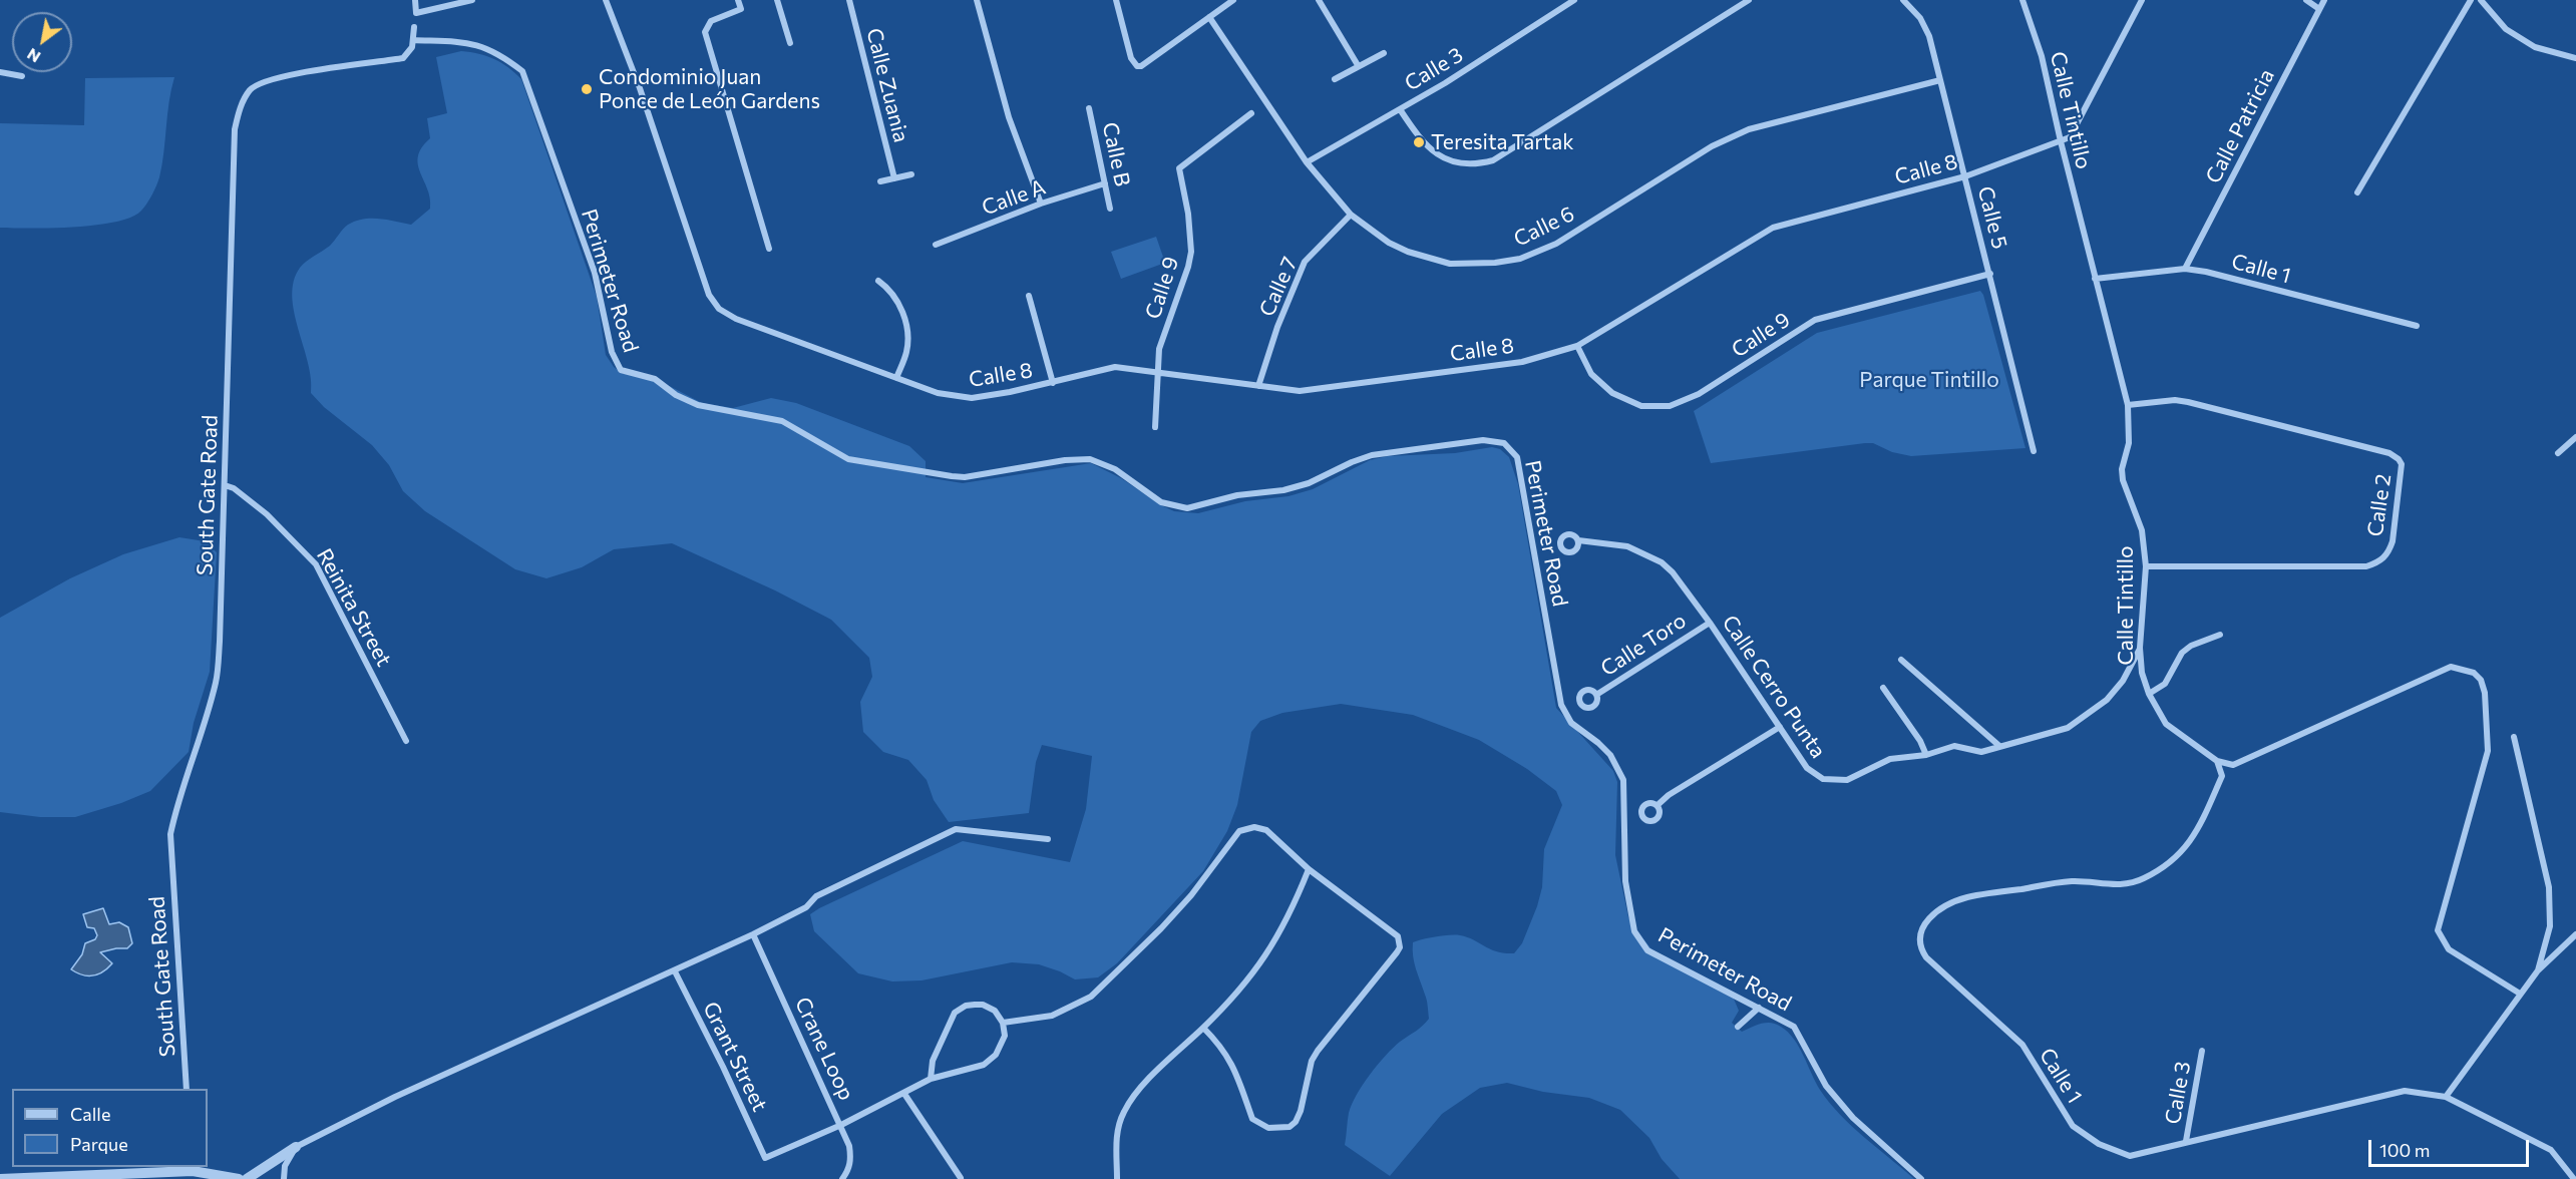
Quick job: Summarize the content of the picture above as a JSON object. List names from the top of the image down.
{
  "streets": {
    "street": [
      "Calle 3",
      "Calle Zuania",
      "Calle Tintillo",
      "Calle Patricia",
      "Calle B",
      "Calle 8",
      "Calle A",
      "Calle 5",
      "Calle 6",
      "Calle 1",
      "Perimeter Road",
      "Calle 7",
      "Calle 9",
      "South Gate Road",
      "Calle 2",
      "Reinita Street",
      "Calle Toro",
      "Calle Cerro Punta",
      "Crane Loop",
      "Grant Street"
    ]
  },
  "crossings": [
    ["Calle 3", "Calle 6"],
    ["Calle 3", "Calle 1"],
    ["Calle Tintillo", "Calle 8"],
    ["Calle Tintillo", "Calle 1"],
    ["Calle Tintillo", "Calle 2"],
    ["Calle Tintillo", "Calle Cerro Punta"],
    ["Calle Patricia", "Calle 1"],
    ["Calle B", "Calle A"],
    ["Calle 8", "Calle 5"],
    ["Calle 8", "Calle 7"],
    ["Calle 8", "Calle 9"],
    ["Calle 5", "Calle 6"],
    ["Calle 5", "Calle 9"],
    ["Calle 6", "Calle 7"],
    ["Perimeter Road", "South Gate Road"],
    ["South Gate Road", "Reinita Street"],
    ["Calle Toro", "Calle Cerro Punta"],
    ["Crane Loop", "Grant Street"]
  ],
  "parks": ["Parque Tintillo"],
  "places": ["Condominio Juan Ponce de León Gardens", "Teresita Tartak"],
  "legend": ["Calle", "Parque"],
  "scale_bar": "100 m",
  "north": "bottom left"
}
